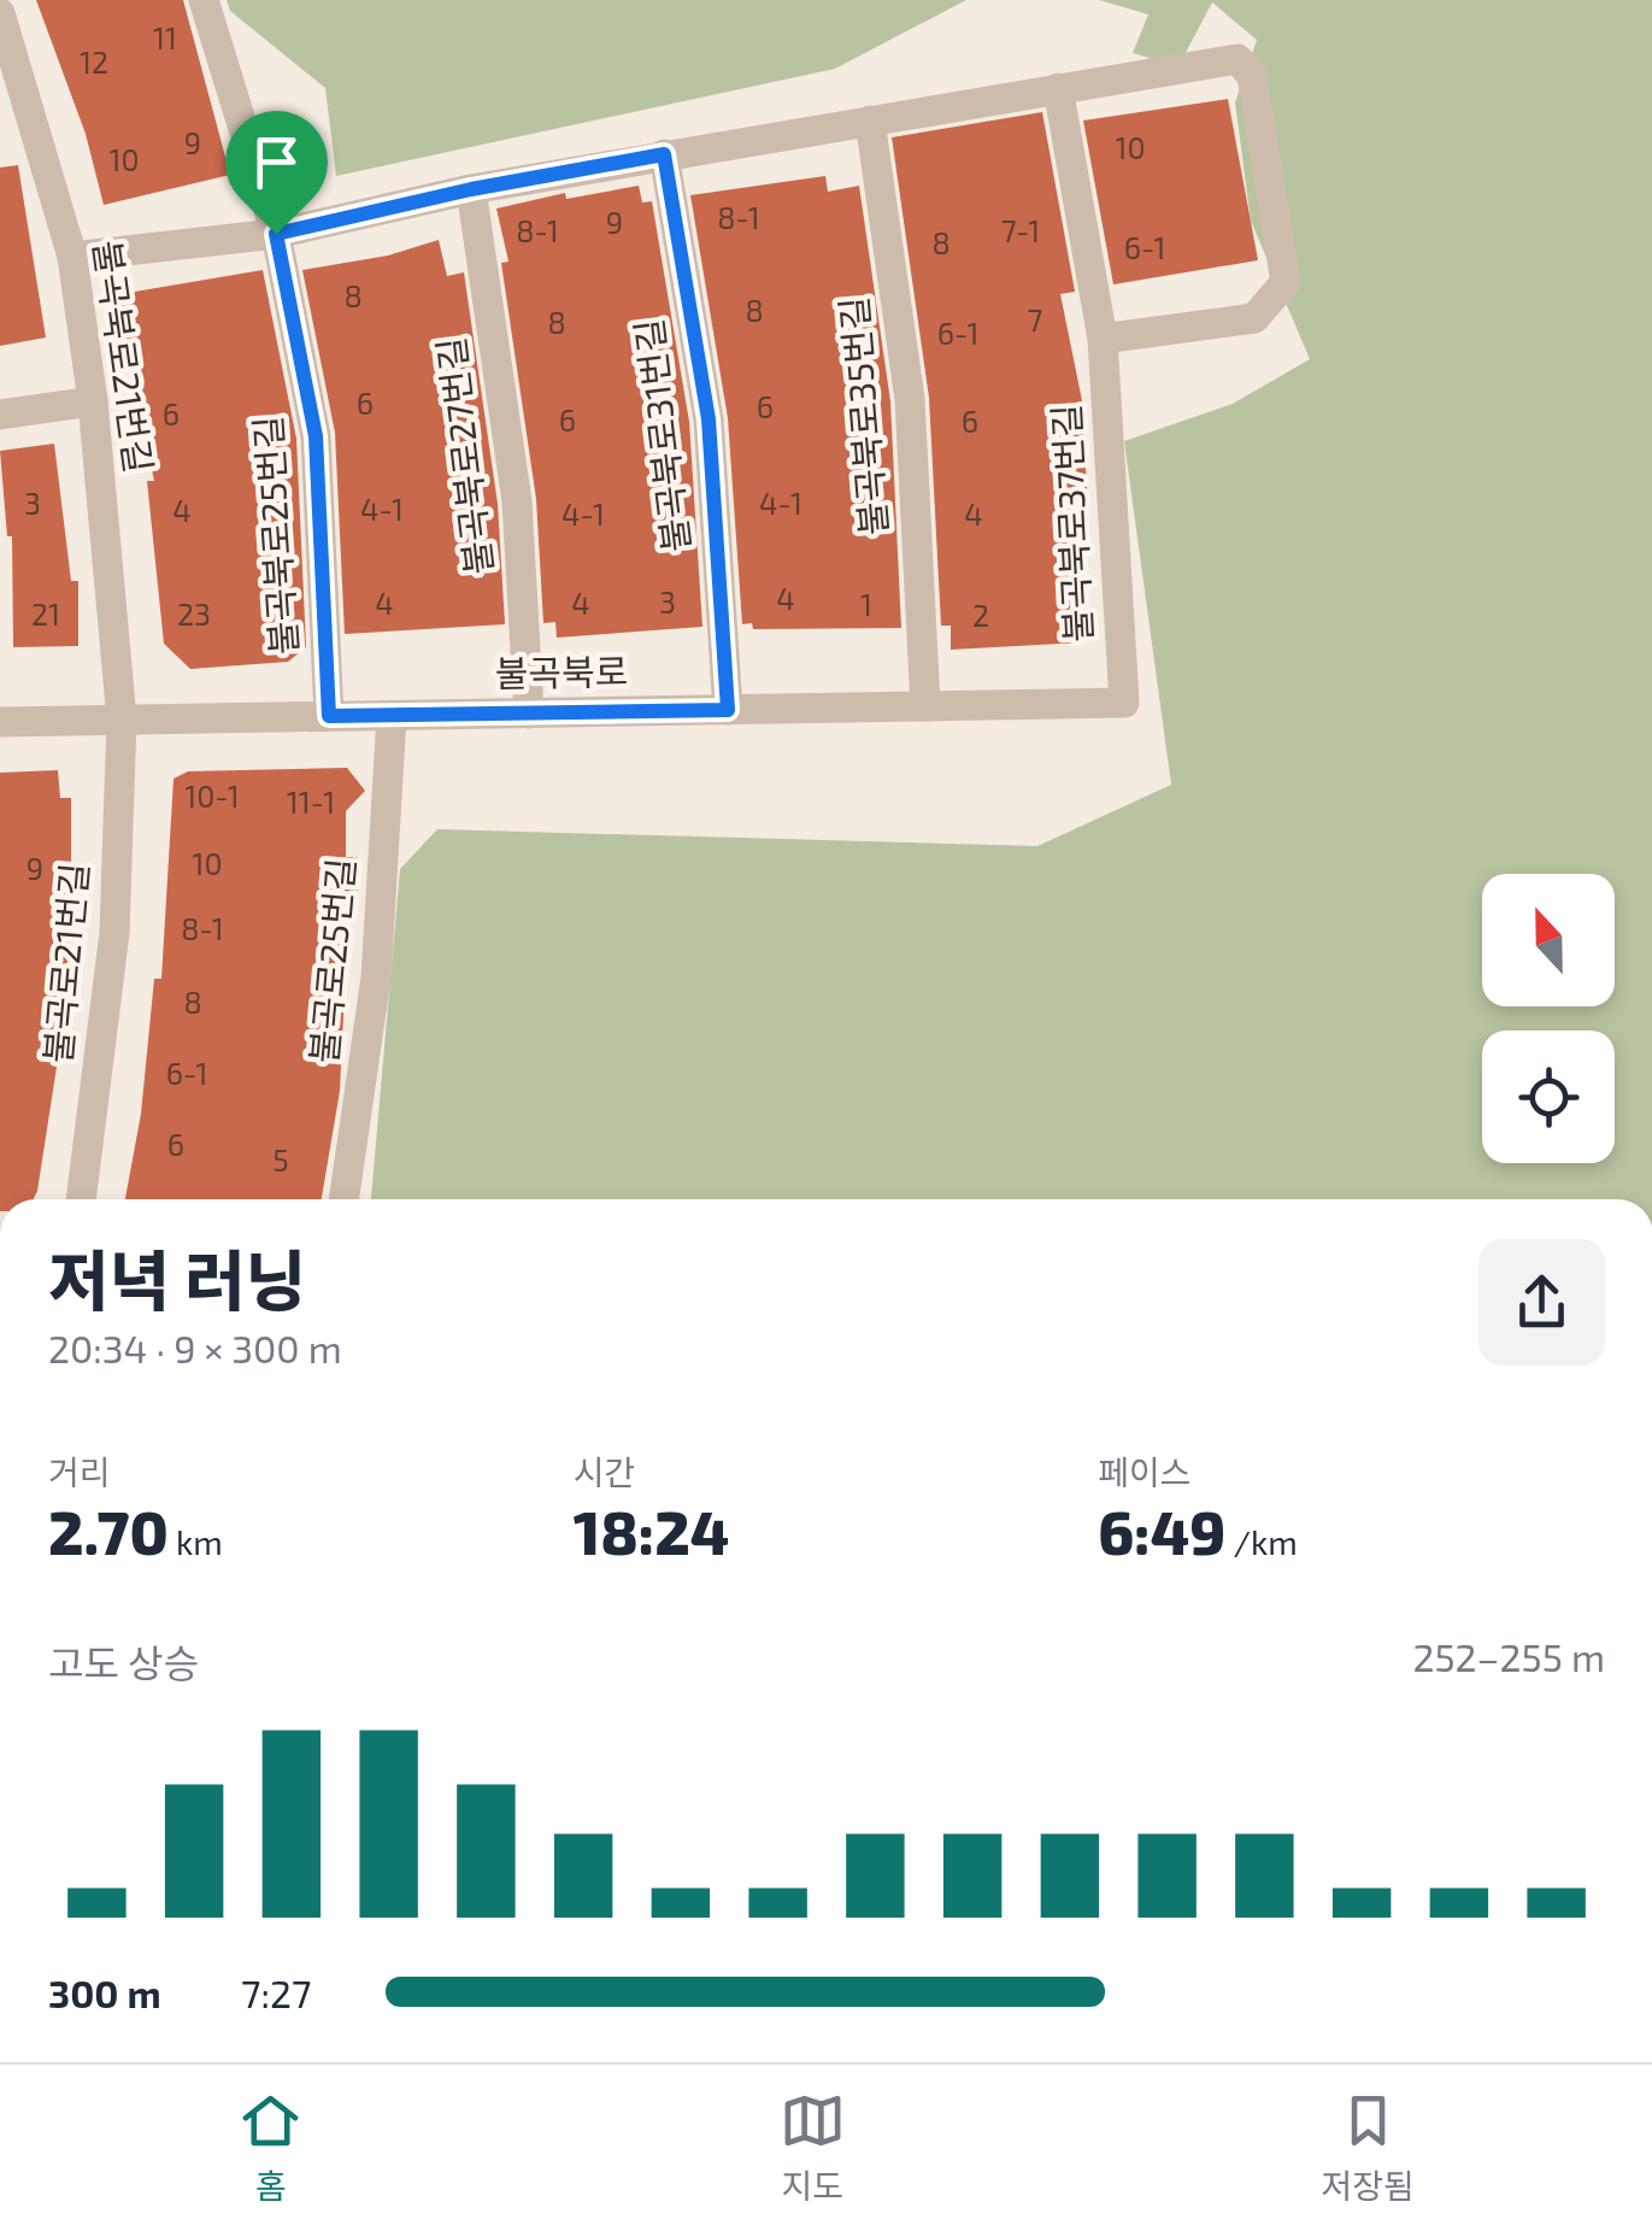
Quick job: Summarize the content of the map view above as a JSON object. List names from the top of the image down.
{
  "streets": {
    "street": [
      "불곡북로21번길",
      "불곡북로35번길",
      "불곡북로31번길",
      "불곡북로27번길",
      "불곡북로37번길",
      "불곡북로25번길",
      "불곡북로",
      "불곡로25번길",
      "불곡로21번길"
    ]
  },
  "crossings": [
    ["불곡북로21번길", "불곡북로"],
    ["불곡북로21번길", "불곡로21번길"],
    ["불곡북로35번길", "불곡북로"],
    ["불곡북로31번길", "불곡북로"],
    ["불곡북로27번길", "불곡북로"],
    ["불곡북로37번길", "불곡북로"],
    ["불곡북로25번길", "불곡북로"],
    ["불곡북로", "불곡로25번길"],
    ["불곡북로", "불곡로21번길"]
  ],
  "house_numbers": [
    "11",
    "12",
    "9",
    "10",
    "10",
    "8-1",
    "9",
    "8-1",
    "7-1",
    "8",
    "6-1",
    "8",
    "8",
    "7",
    "8",
    "6-1",
    "6",
    "6",
    "6",
    "6",
    "6",
    "3",
    "4-1",
    "4-1",
    "4",
    "4-1",
    "4",
    "4",
    "3",
    "4",
    "4",
    "1",
    "21",
    "23",
    "2",
    "10-1",
    "11-1",
    "10",
    "9",
    "8-1",
    "8",
    "6-1",
    "6",
    "5"
  ],
  "north": "top",
  "page": {
    "heading": ["저녁 러닝", "20:34 · 9 × 300 m"],
    "stats": [
      ["거리", "2.70 km"],
      ["시간", "18:24"],
      ["페이스", "6:49 /km"]
    ],
    "chart": ["고도 상승", "252–255 m"],
    "list": [
      {
        "name": "300 m",
        "note": "7:27"
      }
    ],
    "tabs": ["홈", "지도", "저장됨"]
  }
}
